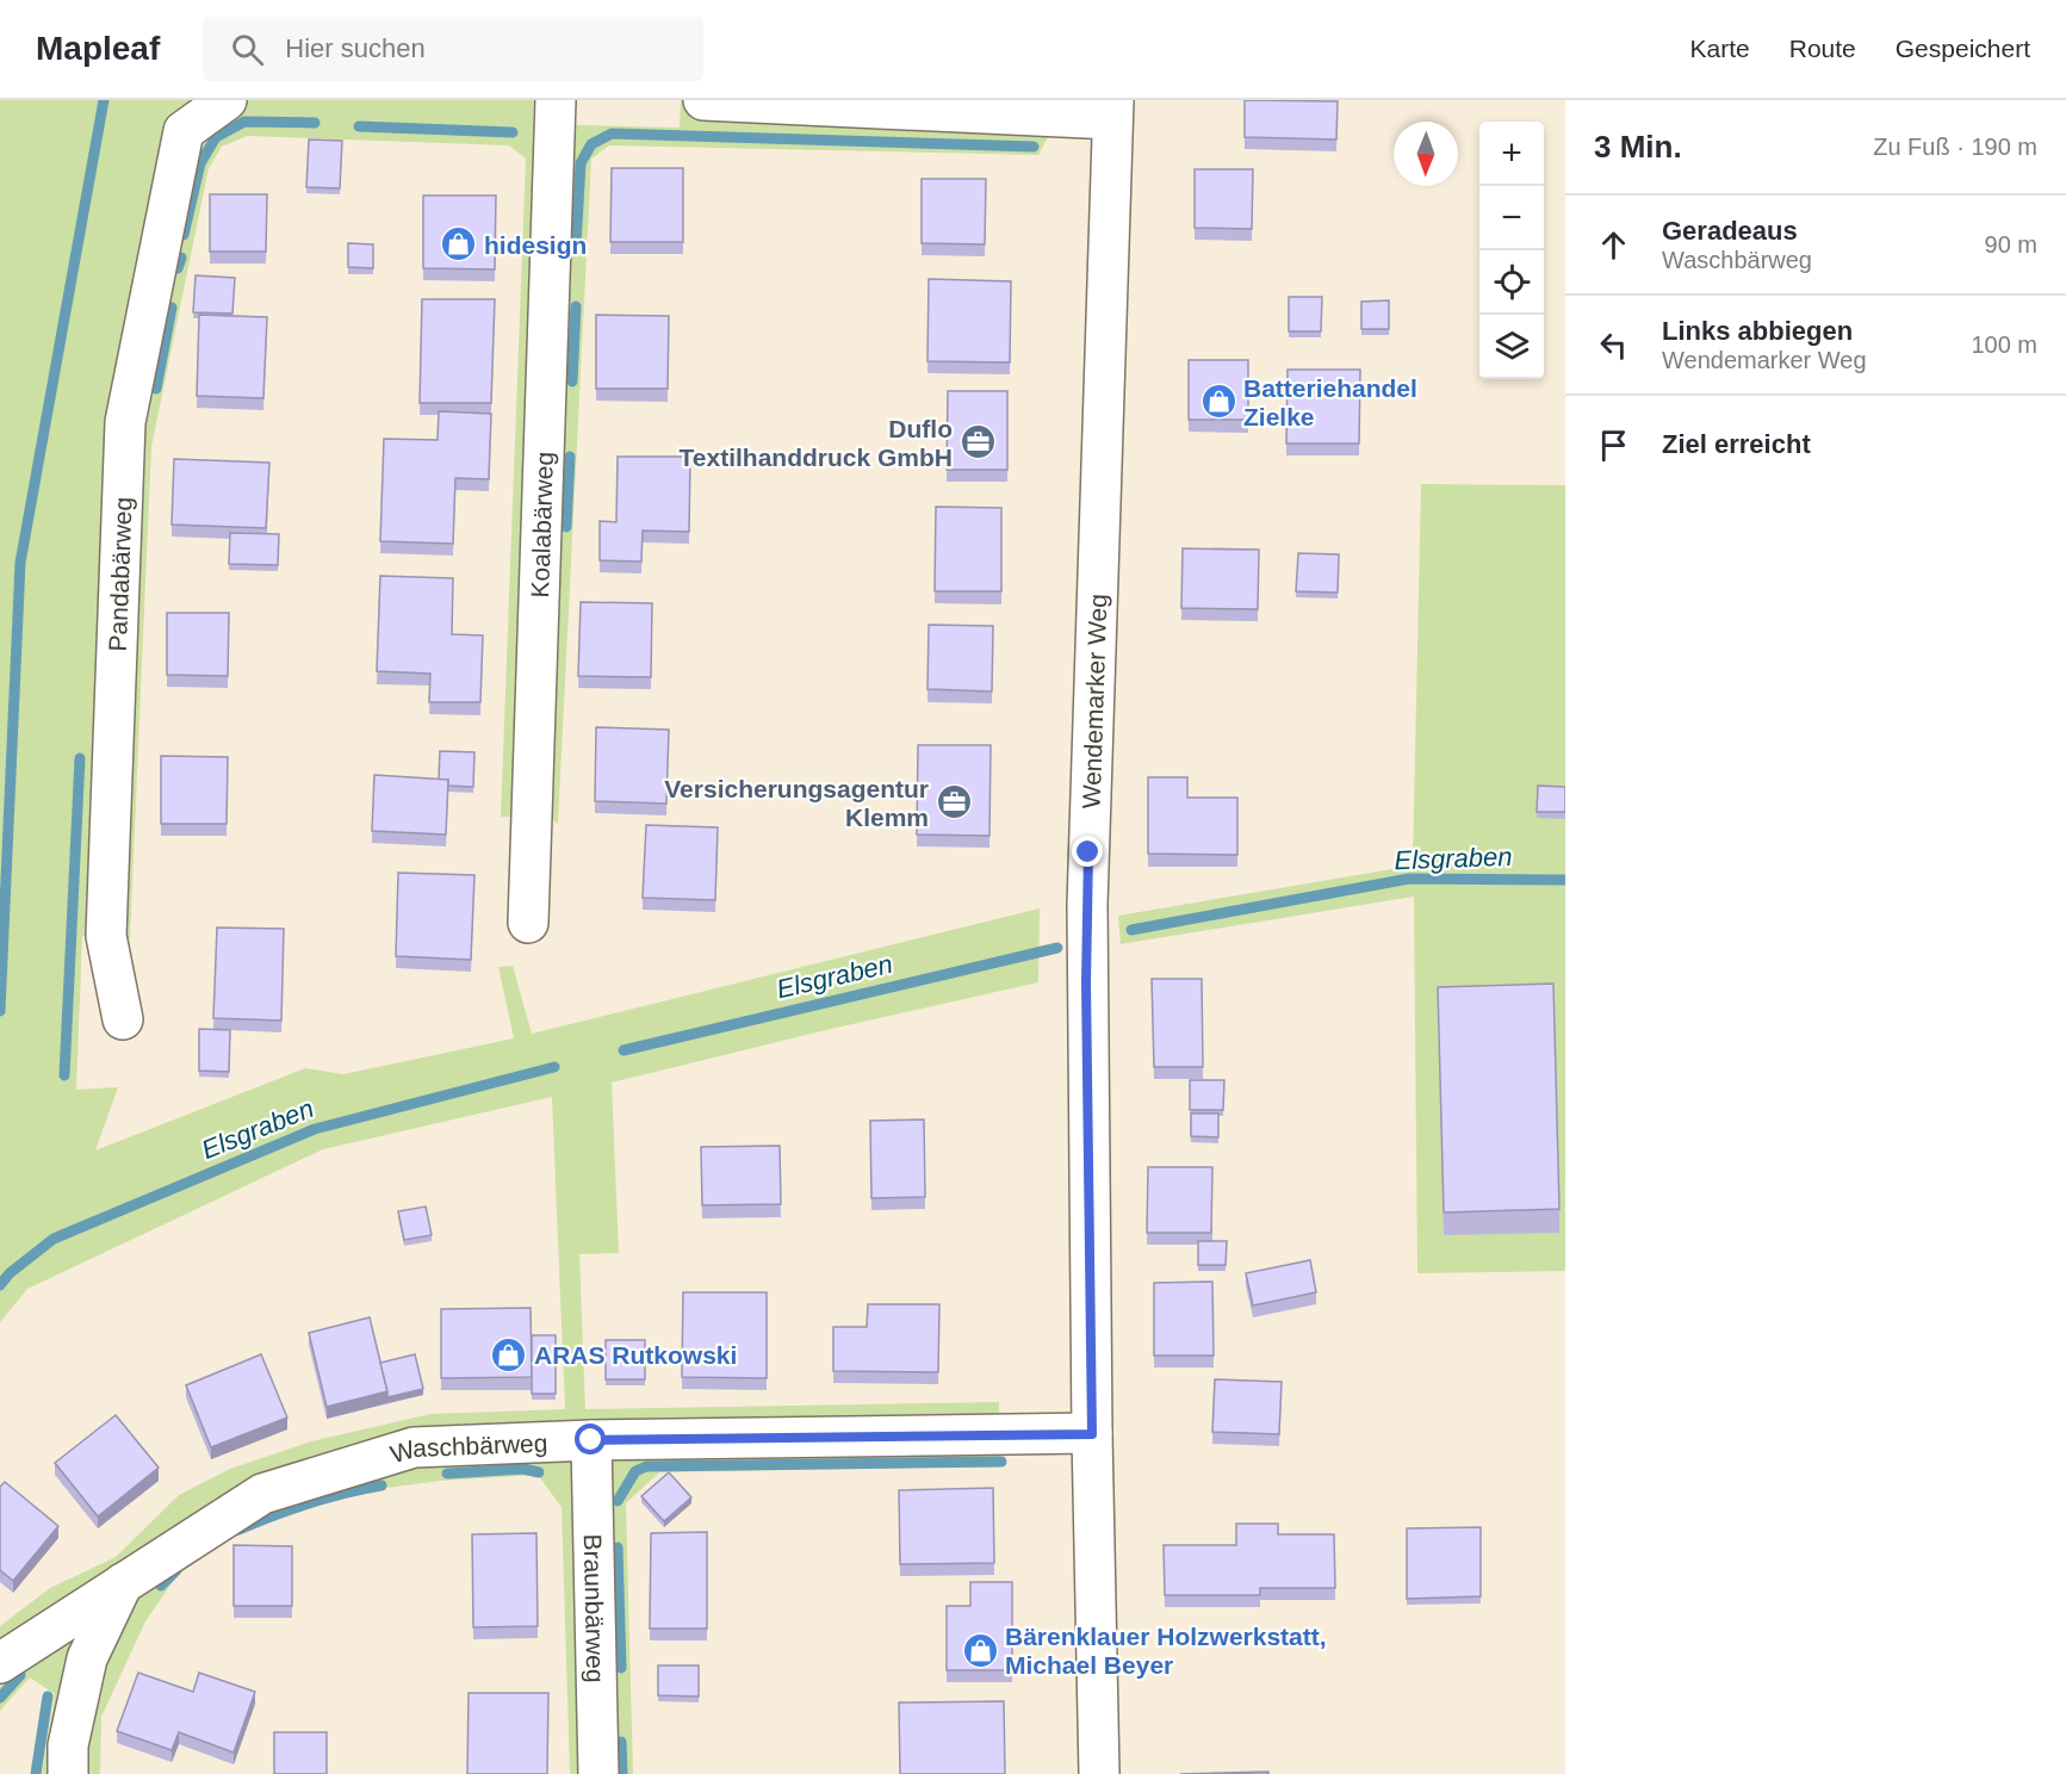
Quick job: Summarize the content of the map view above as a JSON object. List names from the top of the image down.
{
  "streets": {
    "street": [
      "Koalabärweg",
      "Pandabärweg",
      "Wendemarker Weg",
      "Waschbärweg",
      "Braunbärweg"
    ]
  },
  "crossings": [
    ["Wendemarker Weg", "Waschbärweg"],
    ["Waschbärweg", "Braunbärweg"]
  ],
  "water": ["Elsgraben"],
  "places": {
    "shop": [
      "hidesign",
      "Batteriehandel Zielke",
      "ARAS Rutkowski",
      "Bärenklauer Holzwerkstatt, Michael Beyer"
    ],
    "office": ["Duflo Textilhanddruck GmbH", "Versicherungsagentur Klemm"]
  },
  "north": "bottom",
  "page": {
    "header": "Mapleaf",
    "search": "Hier suchen",
    "nav": ["Karte", "Route", "Gespeichert"],
    "heading": ["3 Min.", "Zu Fuß · 190 m"],
    "map_buttons": ["+", "−"],
    "list": [
      ["Geradeaus", "Waschbärweg", "90 m"],
      ["Links abbiegen", "Wendemarker Weg", "100 m"],
      "Ziel erreicht"
    ]
  }
}
